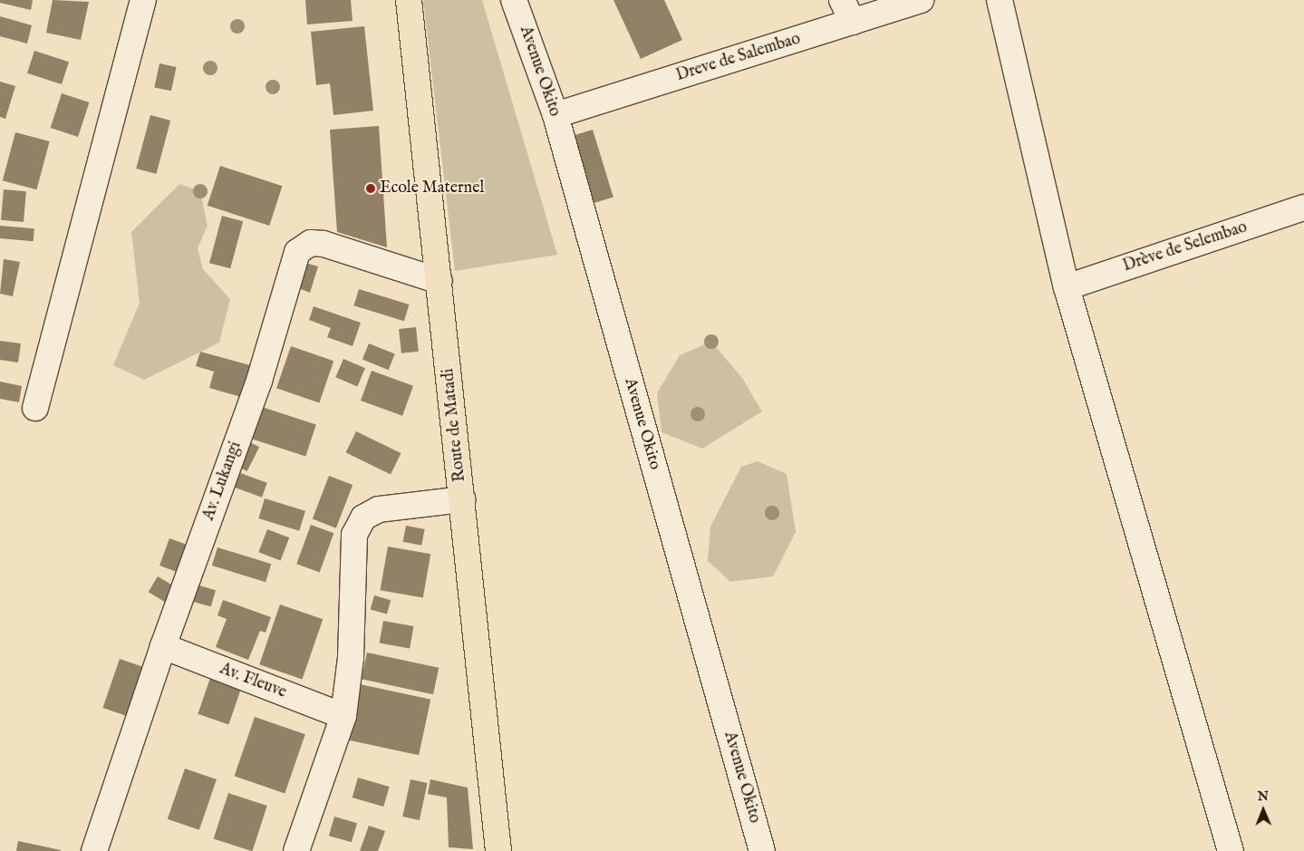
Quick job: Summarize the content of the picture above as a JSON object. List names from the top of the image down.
{
  "streets": {
    "main road": ["Route de Matadi"],
    "street": [
      "Dreve de Salembao",
      "Avenue Okito",
      "Drève de Selembao",
      "Av. Lukangi",
      "Av. Fleuve"
    ]
  },
  "crossings": [
    ["Dreve de Salembao", "Avenue Okito"],
    ["Route de Matadi", "Av. Lukangi"],
    ["Av. Lukangi", "Av. Fleuve"]
  ],
  "places": ["Ecole Maternel"],
  "north": "top"
}
